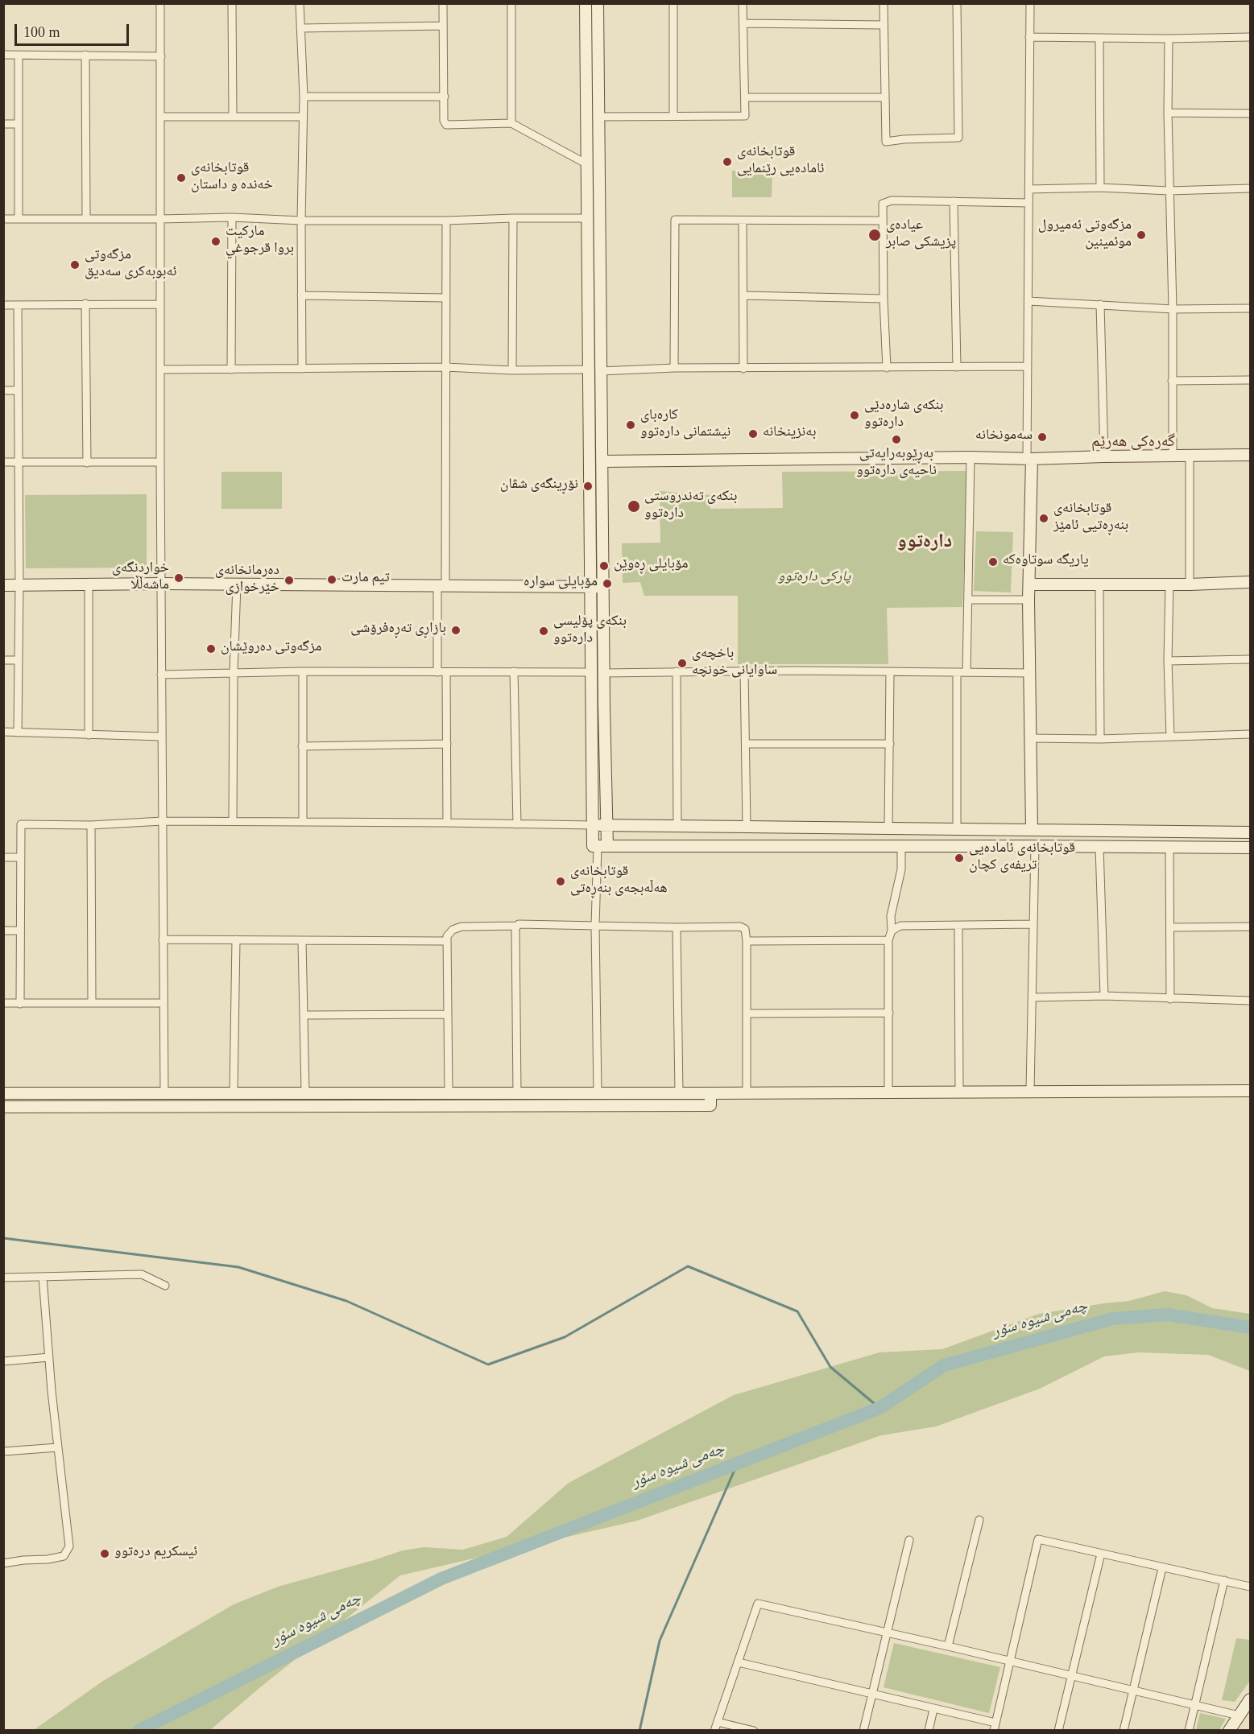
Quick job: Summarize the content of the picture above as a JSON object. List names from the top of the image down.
{
  "districts": ["گەرەکی هەرێم", "دارەتوو"],
  "water": ["چەمی شیوە سۆر"],
  "parks": ["پارکی دارەتوو"],
  "places": [
    "قوتابخانەی ئامادەیی رێنمایی",
    "قوتابخانەی خەندە و داستان",
    "عیادەی پزیشکی صابر",
    "مزگەوتی ئەمیرول موئمینین",
    "ماركيت بروا قرجوغي",
    "مزگەوتی ئەبوبەکری سەدیق",
    "بنکەی شارەدێی دارەتوو",
    "کارەبای نیشتمانی دارەتوو",
    "بەنزینخانە",
    "سەمونخانە",
    "بەڕێوبەرایەتی ناحیەی دارەتوو",
    "نۆڕینگەی شڤان",
    "بنکەی تەندروستی دارەتوو",
    "قوتابخانەی بنەڕەتیی ئامێز",
    "یاریگە سوتاوەکە",
    "مۆبایلی ڕەوێن",
    "خواردنگەی ماشەڵڵا",
    "تیم مارت",
    "دەرمانخانەی خێرخوازی",
    "مۆبایلی سوارە",
    "بازاڕی تەڕەفرۆشی",
    "بنکەی پۆلیسی دارەتوو",
    "مزگەوتی دەروێشان",
    "باخچەی ساوایانی خونچە",
    "قوتابخانەی ئامادەیی تریفەی کچان",
    "قوتابخانەی هەڵەبجەی بنەڕەتی",
    "ئیسکریم درەتوو"
  ],
  "scale_bar": "100 m"
}
